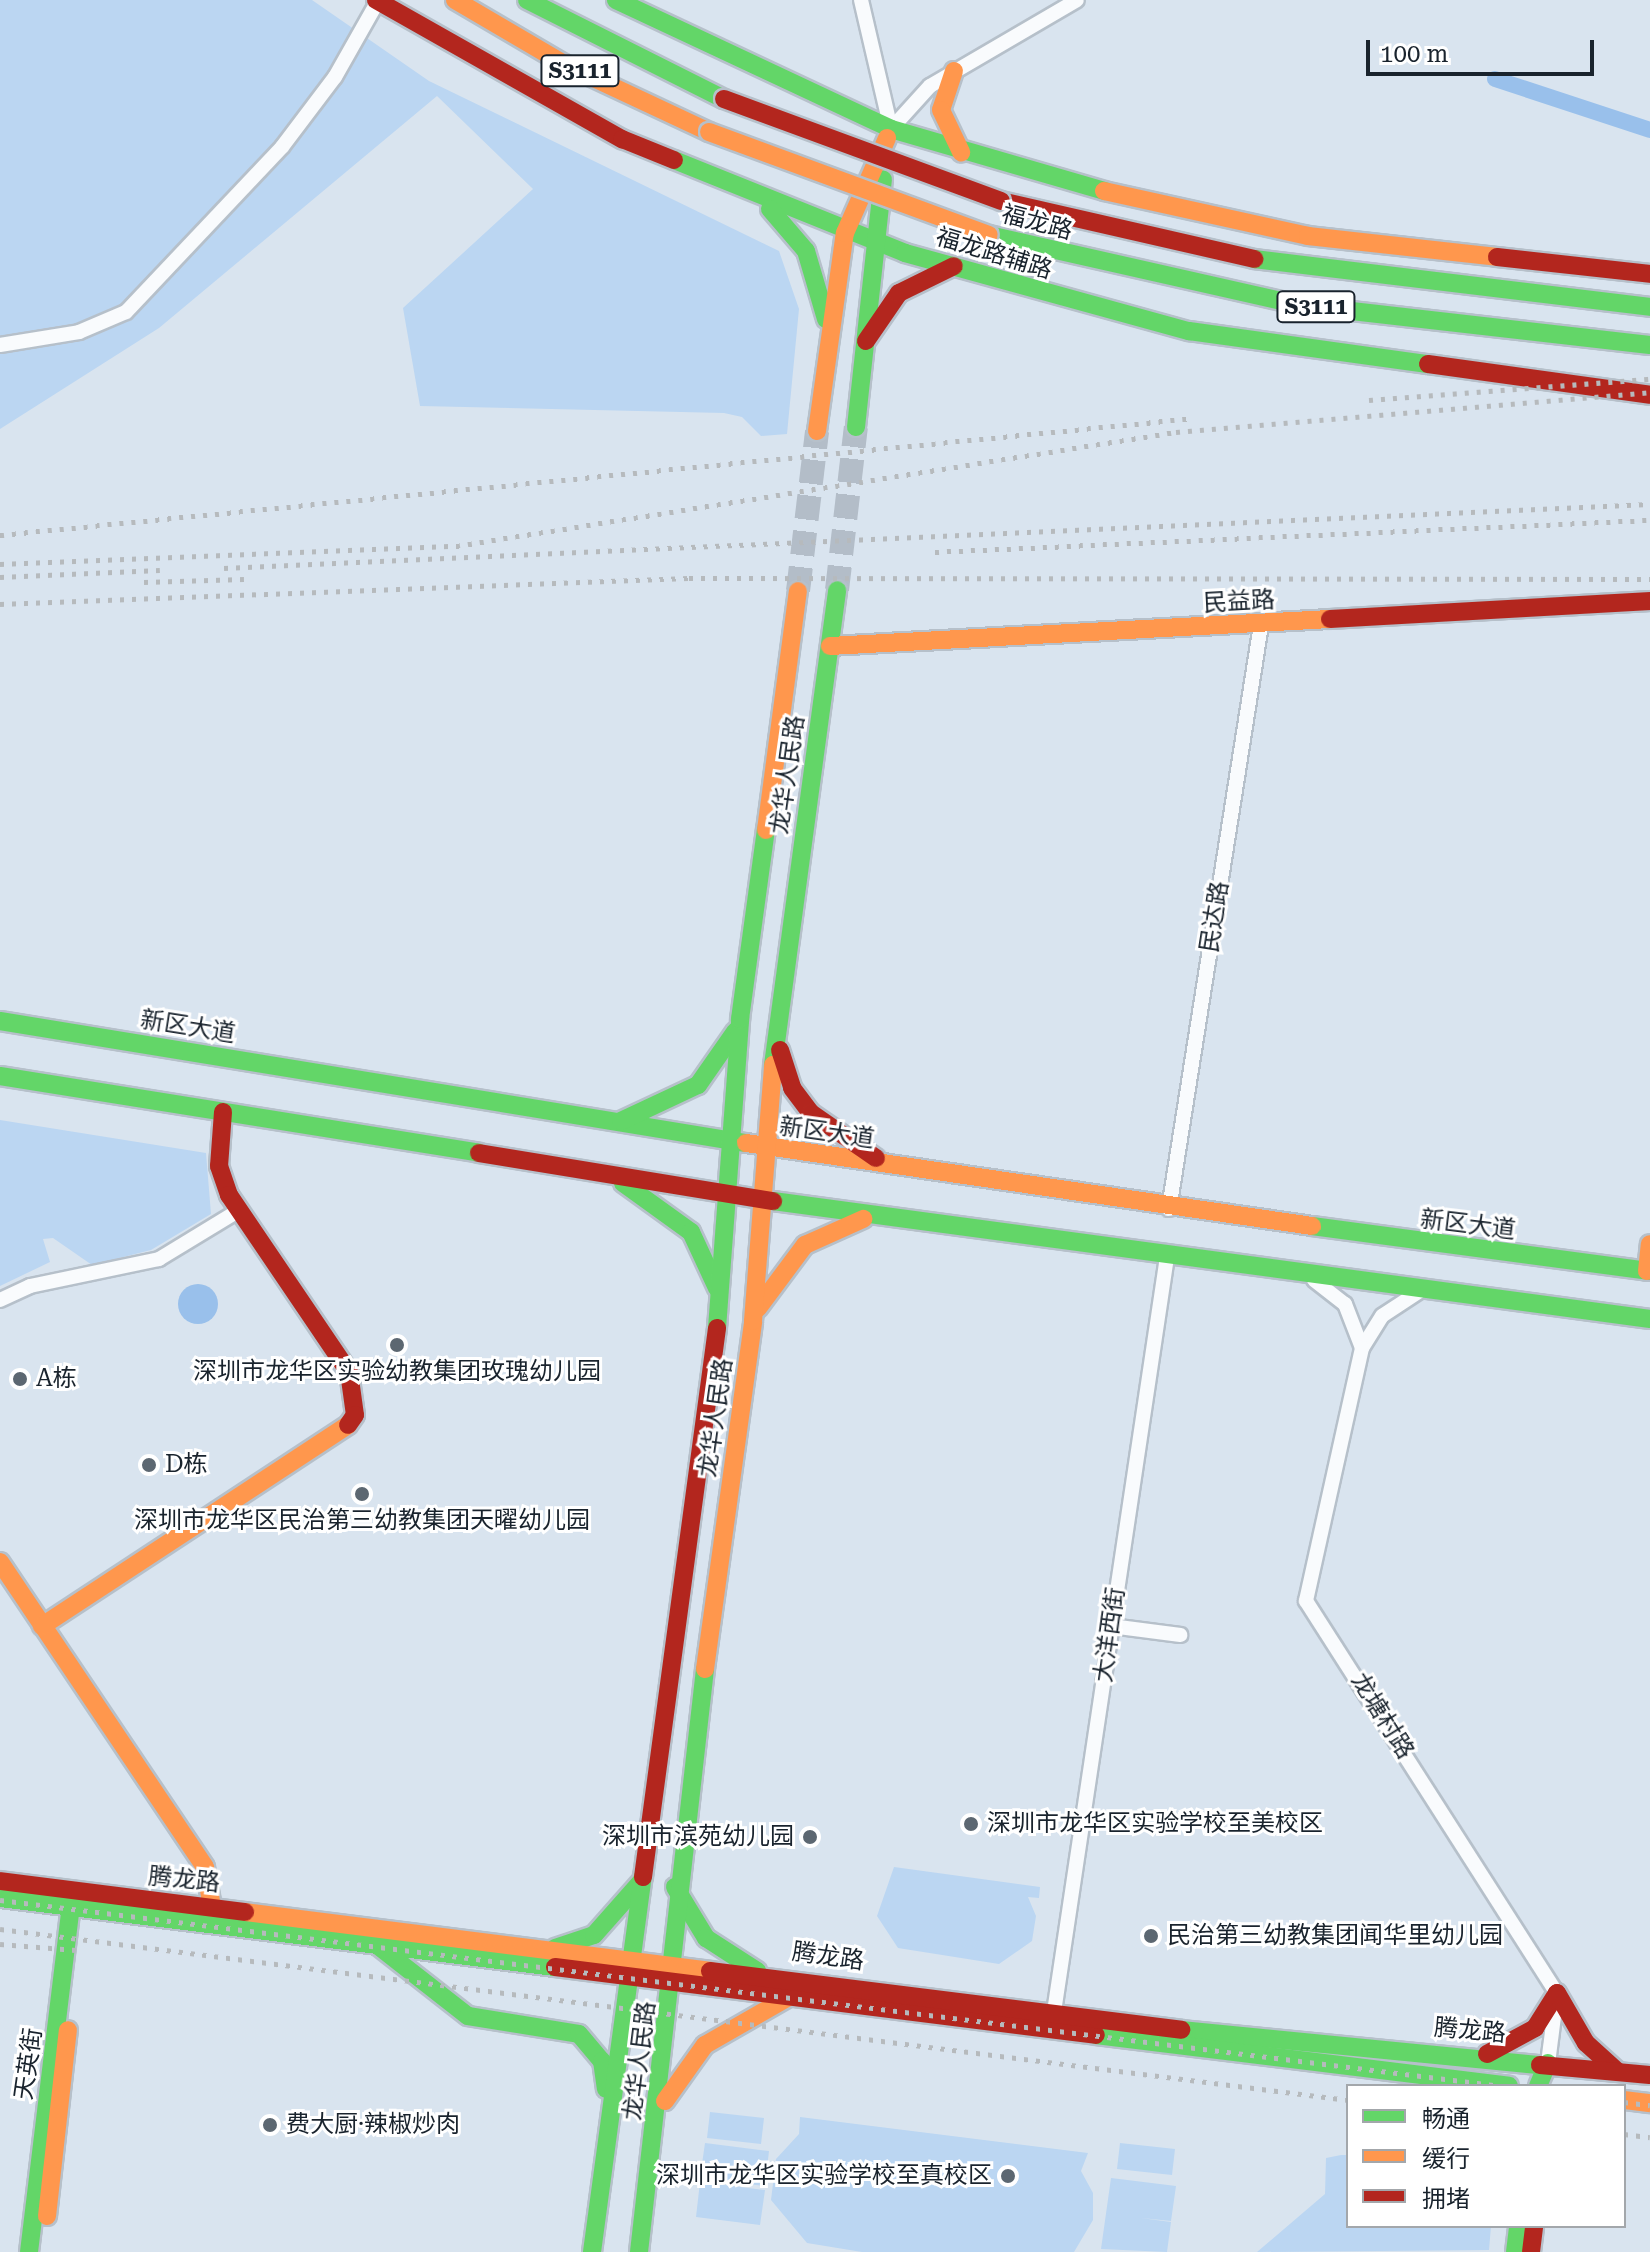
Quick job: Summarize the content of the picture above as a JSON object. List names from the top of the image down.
{
  "streets": {
    "main road": [
      "S3111",
      "福龙路",
      "福龙路辅路",
      "民益路",
      "龙华人民路",
      "新区大道",
      "腾龙路",
      "天英街"
    ],
    "street": ["民达路", "大洋西街", "龙塘村路"]
  },
  "crossings": [
    ["民益路", "龙华人民路"],
    ["民益路", "民达路"],
    ["龙华人民路", "新区大道"],
    ["龙华人民路", "腾龙路"],
    ["民达路", "新区大道"],
    ["大洋西街", "腾龙路"],
    ["腾龙路", "天英街"]
  ],
  "places": [
    "深圳市龙华区实验幼教集团玫瑰幼儿园",
    "A栋",
    "D栋",
    "深圳市龙华区民治第三幼教集团天曜幼儿园",
    "深圳市龙华区实验学校至美校区",
    "深圳市滨苑幼儿园",
    "民治第三幼教集团闻华里幼儿园",
    "费大厨·辣椒炒肉",
    "深圳市龙华区实验学校至真校区"
  ],
  "legend": ["畅通", "缓行", "拥堵"],
  "scale_bar": "100 m"
}
